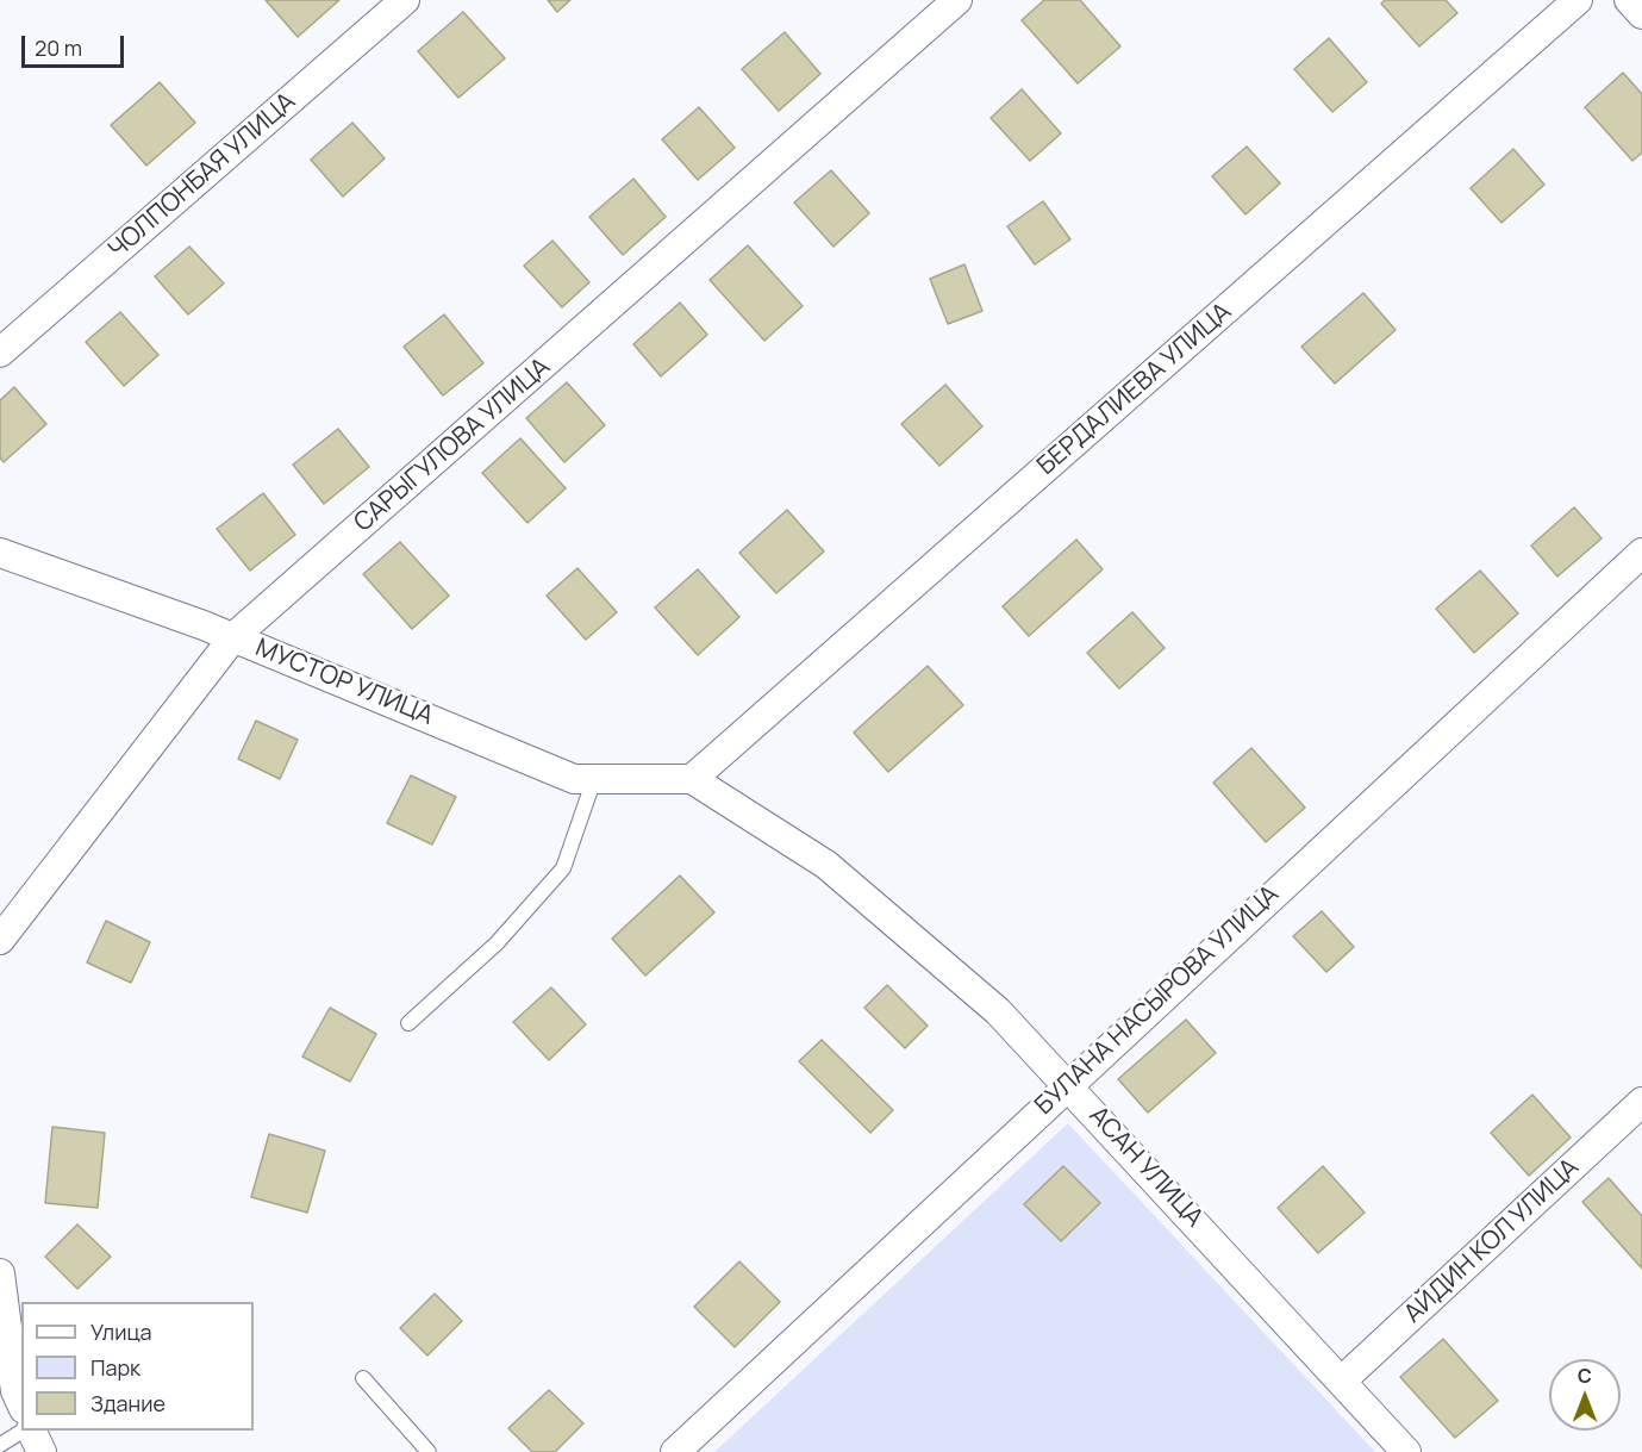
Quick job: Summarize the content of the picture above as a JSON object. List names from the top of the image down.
{
  "streets": {
    "street": [
      "ЧОЛПОНБАЯ УЛИЦА",
      "БЕРДАЛИЕВА УЛИЦА",
      "САРЫГУЛОВА УЛИЦА",
      "МУСТОР УЛИЦА",
      "БУЛАНА НАСЫРОВА УЛИЦА",
      "АСАН УЛИЦА",
      "АЙДИН КОЛ УЛИЦА"
    ]
  },
  "crossings": [
    ["БЕРДАЛИЕВА УЛИЦА", "МУСТОР УЛИЦА"],
    ["БЕРДАЛИЕВА УЛИЦА", "АСАН УЛИЦА"],
    ["САРЫГУЛОВА УЛИЦА", "МУСТОР УЛИЦА"],
    ["МУСТОР УЛИЦА", "АСАН УЛИЦА"],
    ["БУЛАНА НАСЫРОВА УЛИЦА", "АСАН УЛИЦА"],
    ["АСАН УЛИЦА", "АЙДИН КОЛ УЛИЦА"]
  ],
  "legend": ["Улица", "Парк", "Здание"],
  "scale_bar": "20 m",
  "north": "top"
}
